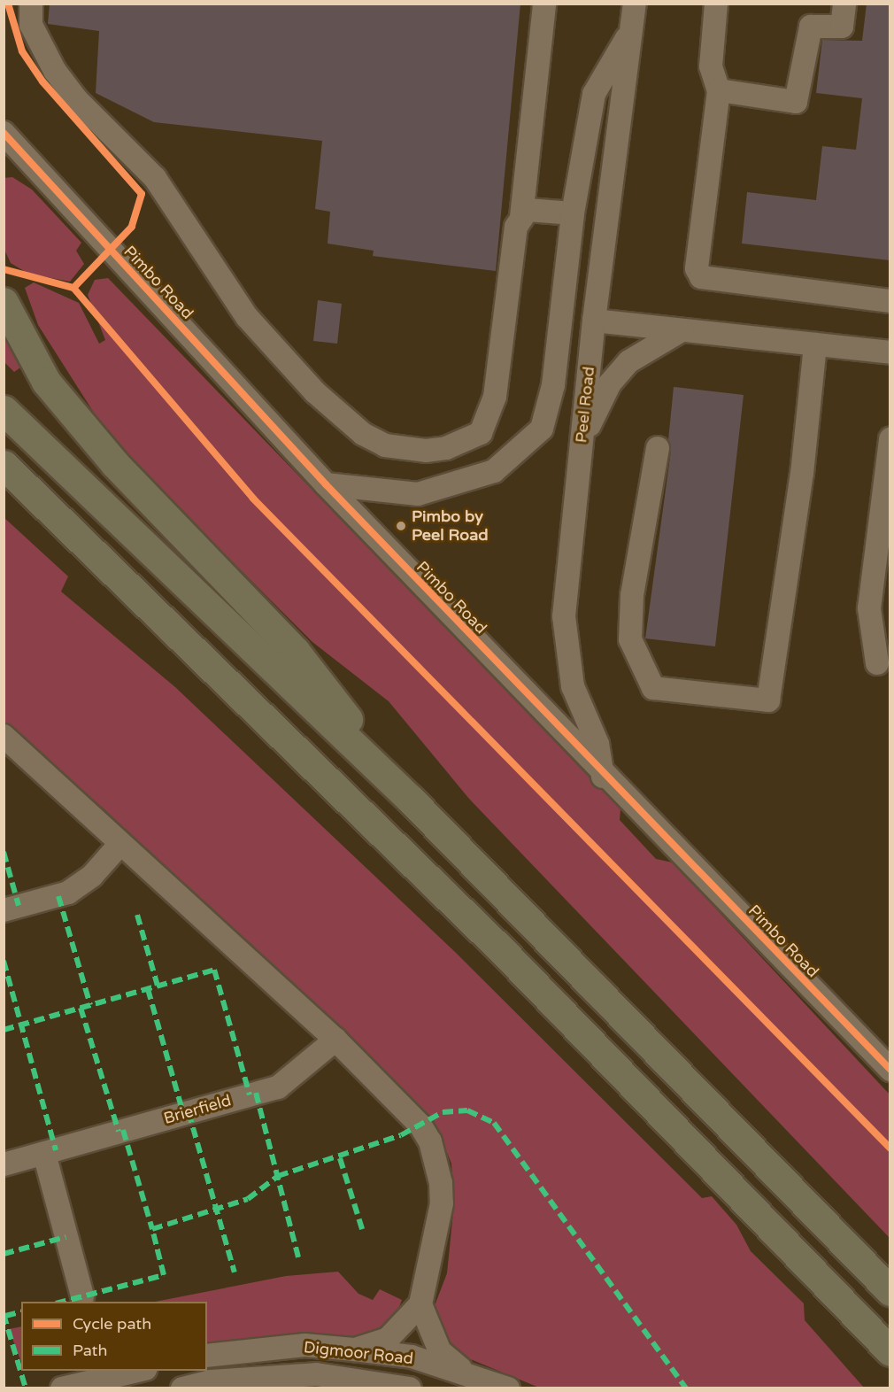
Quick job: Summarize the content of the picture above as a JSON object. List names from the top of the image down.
{
  "streets": {
    "street": [
      "Pimbo Road",
      "Peel Road",
      "Brierfield",
      "Digmoor Road"
    ]
  },
  "crossings": [
    ["Pimbo Road", "Peel Road"]
  ],
  "places": ["Pimbo by Peel Road"],
  "legend": ["Cycle path", "Path"]
}
